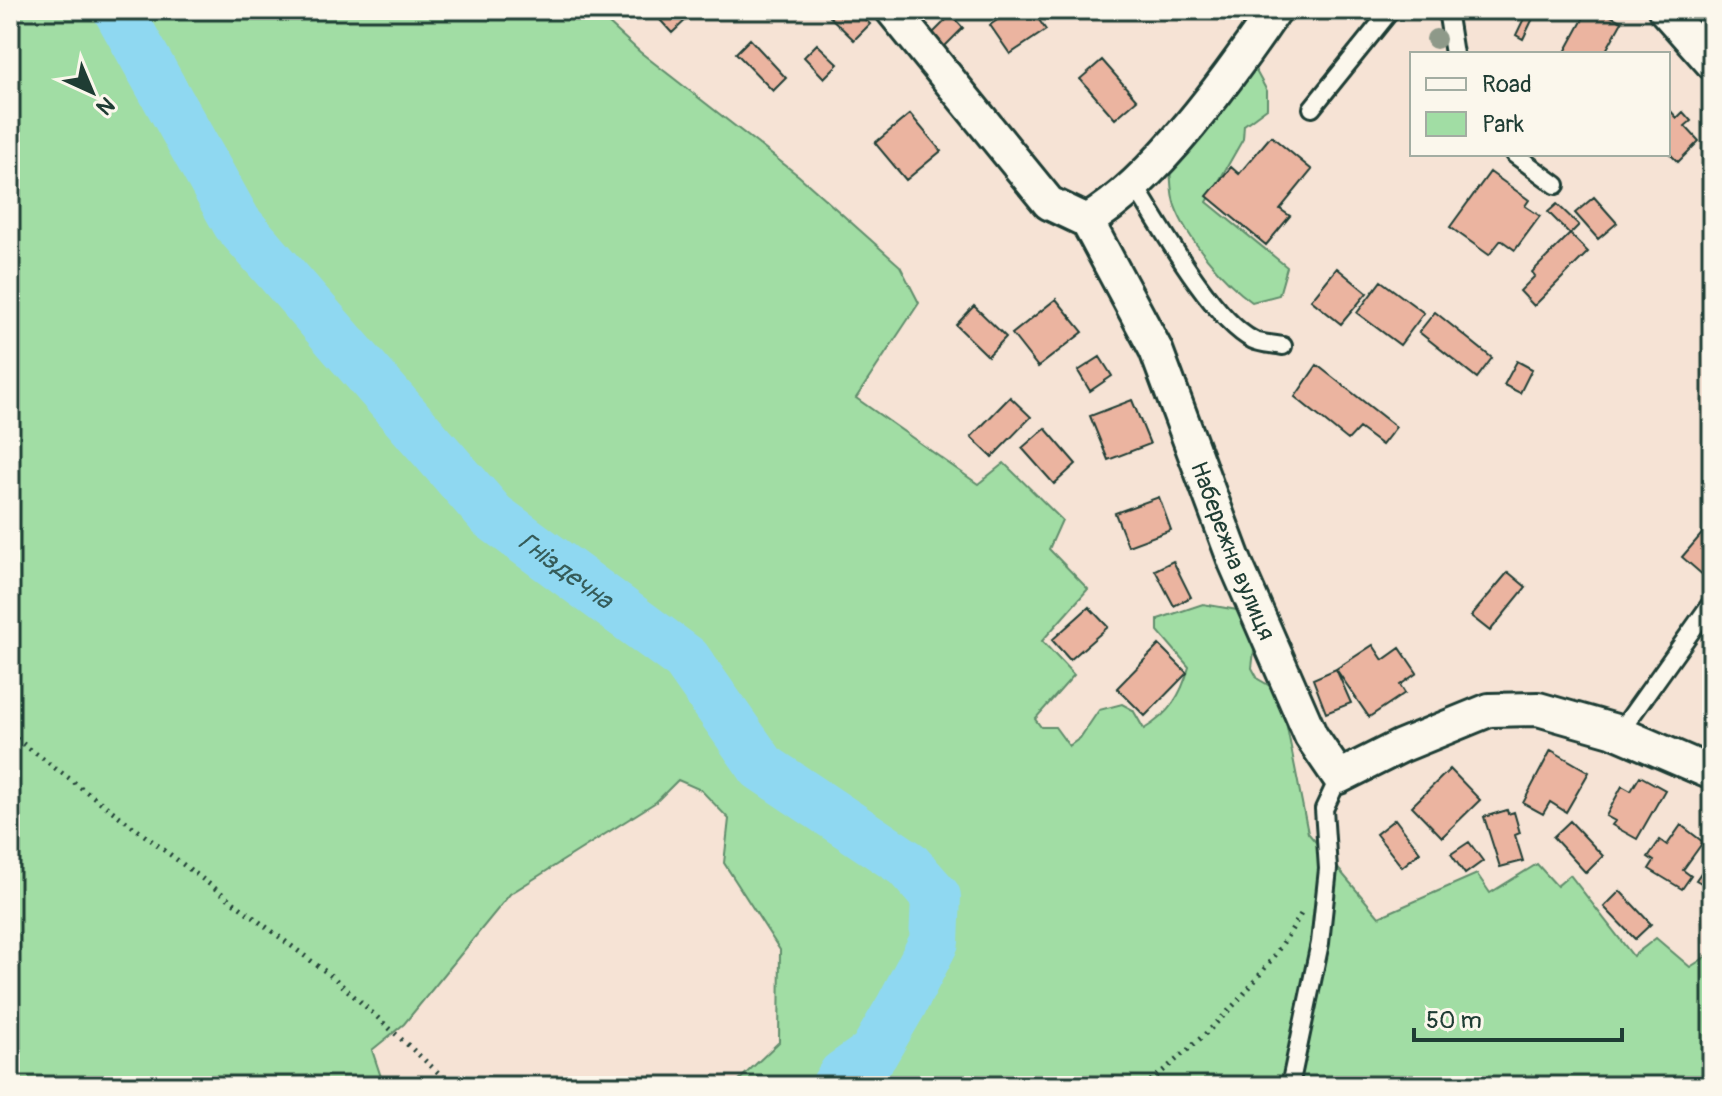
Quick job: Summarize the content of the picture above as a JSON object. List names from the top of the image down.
{
  "streets": {
    "street": ["Набережна вулиця"]
  },
  "water": ["Гніздечна"],
  "legend": ["Road", "Park"],
  "scale_bar": "50 m",
  "north": "bottom right"
}
